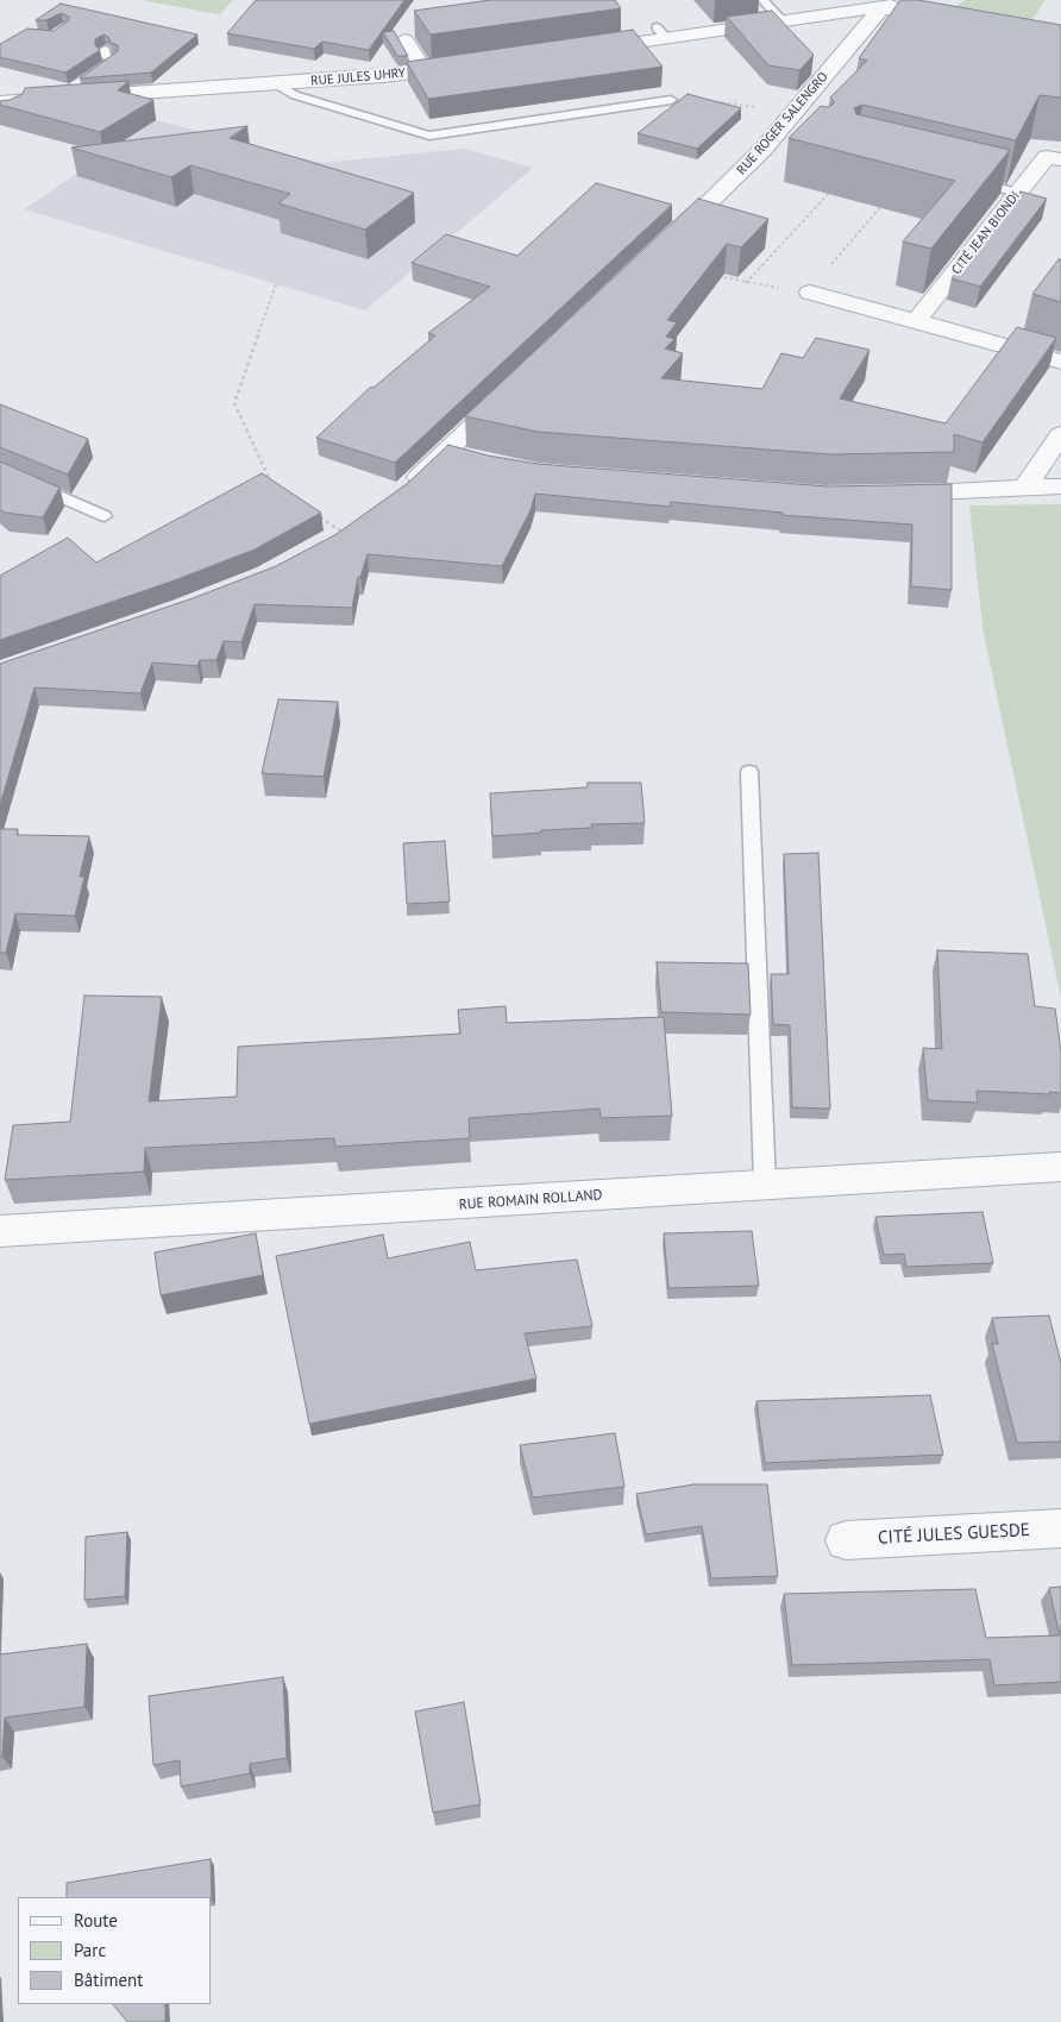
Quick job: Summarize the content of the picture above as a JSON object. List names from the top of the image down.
{
  "streets": {
    "street": [
      "RUE JULES UHRY",
      "RUE ROGER SALENGRO",
      "CITÉ JEAN BIONDI",
      "RUE ROMAIN ROLLAND",
      "CITÉ JULES GUESDE"
    ]
  },
  "legend": ["Route", "Parc", "Bâtiment"]
}
